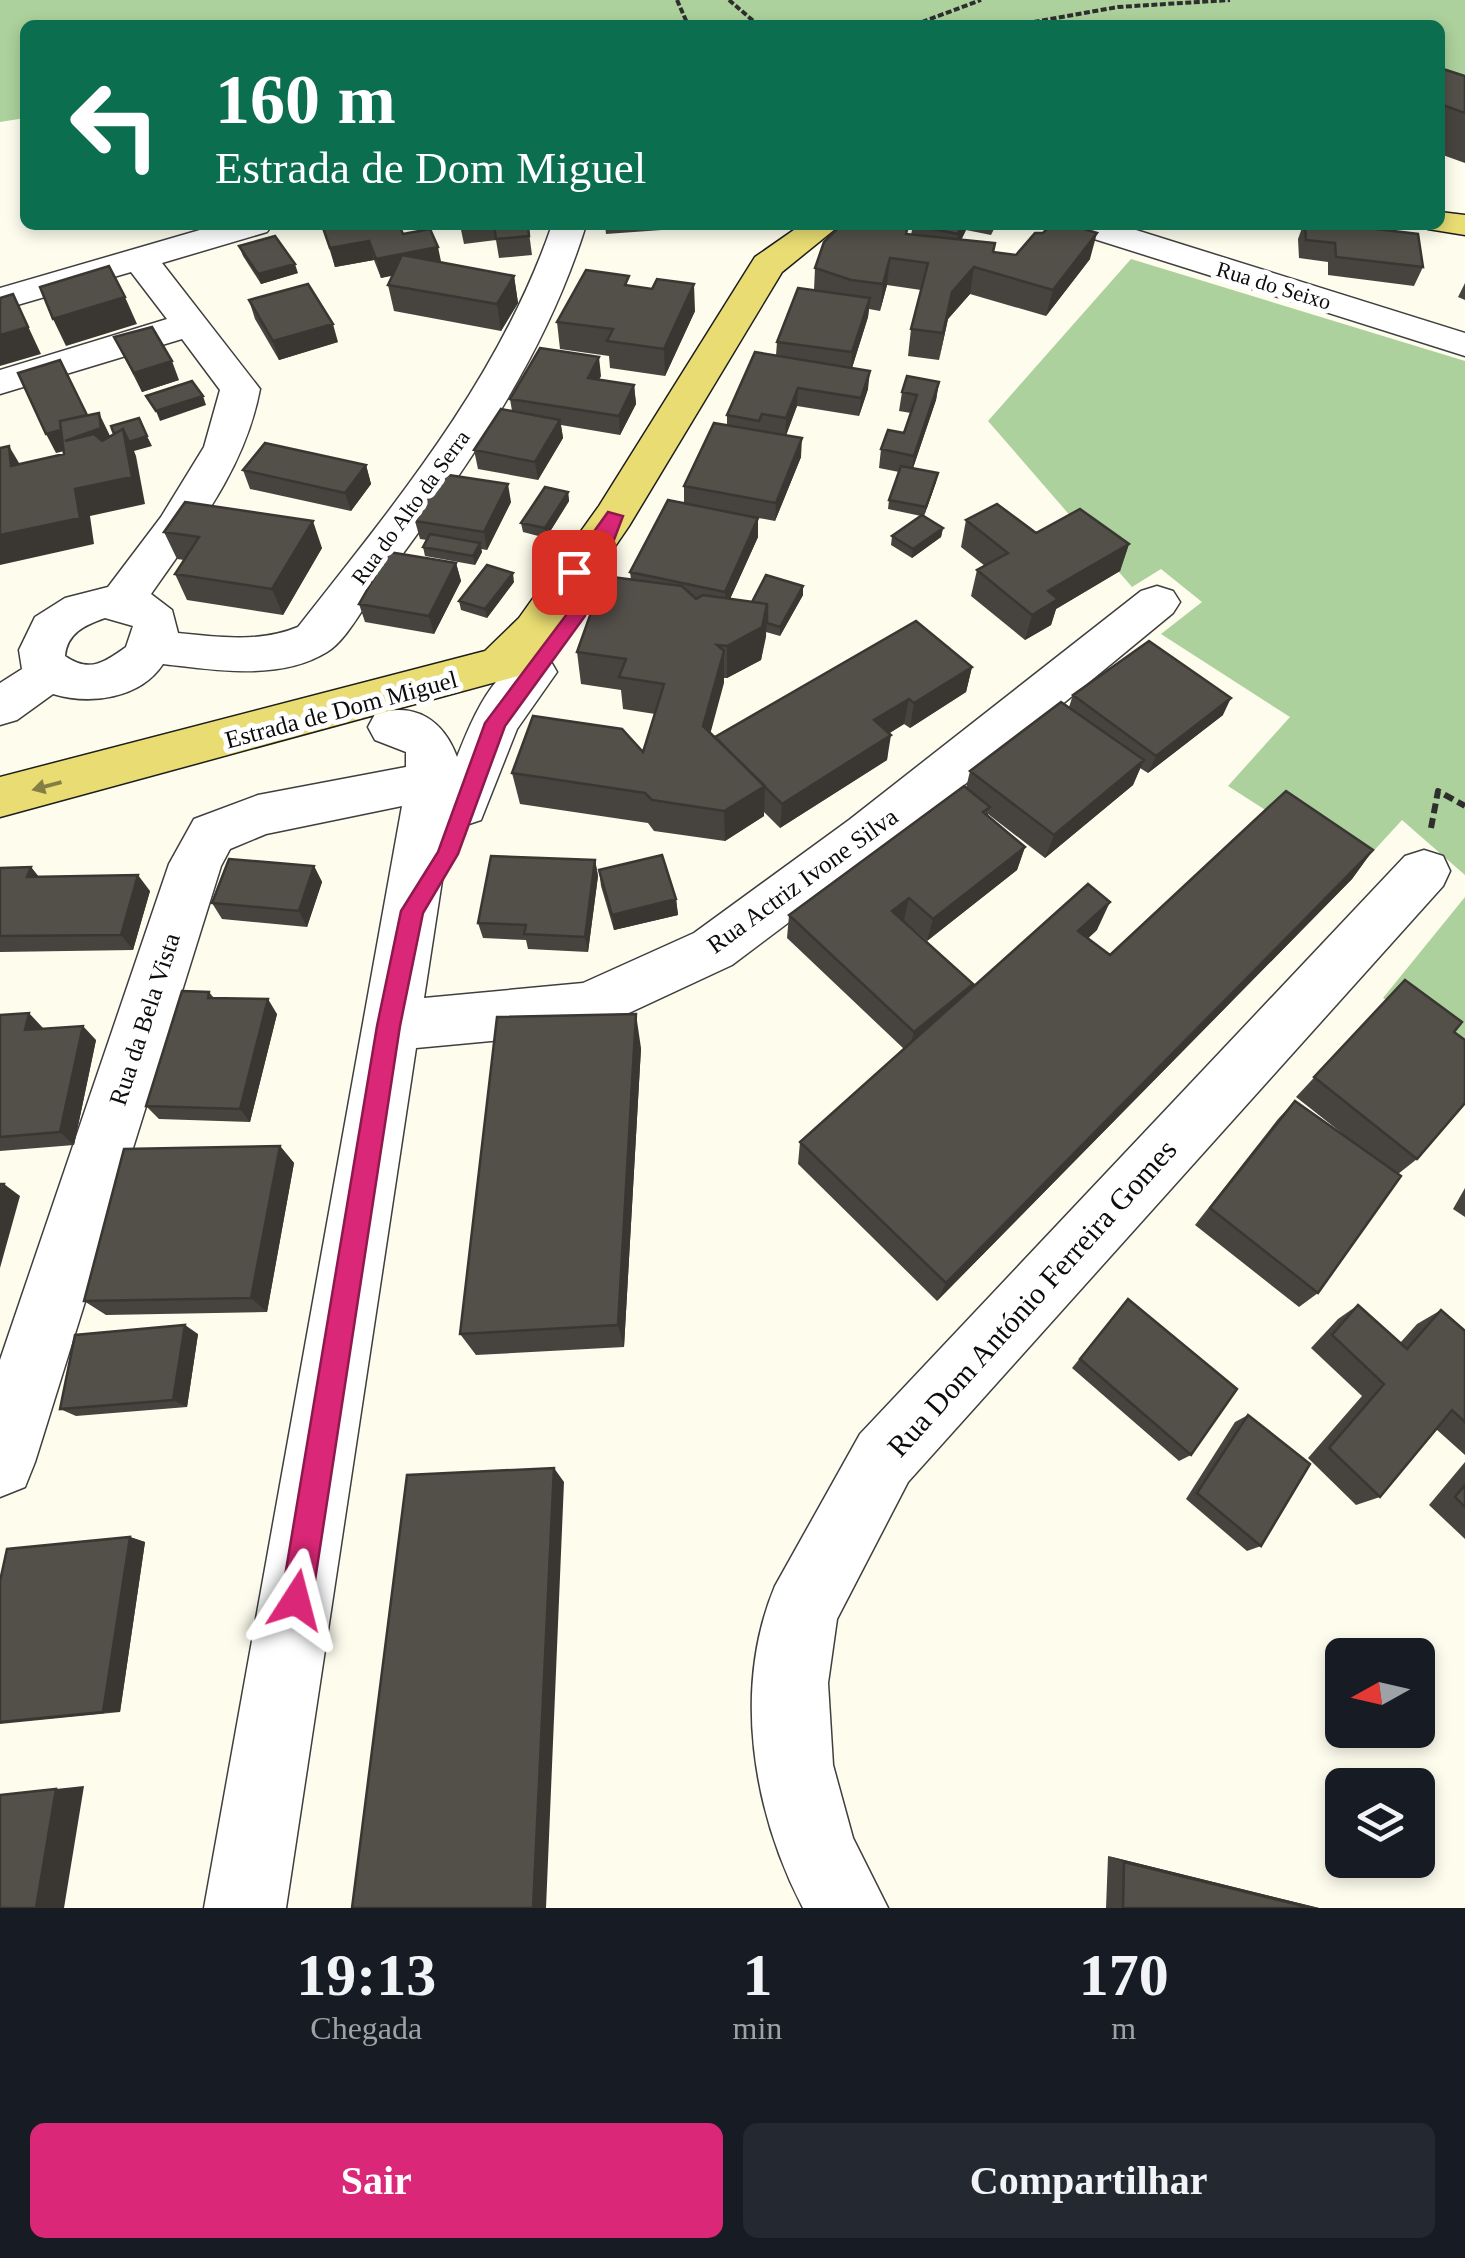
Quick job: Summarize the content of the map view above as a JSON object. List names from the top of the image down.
{
  "streets": {
    "main road": ["Estrada de Dom Miguel"],
    "street": [
      "Rua do Seixo",
      "Rua do Alto da Serra",
      "Rua Actriz Ivone Silva",
      "Rua da Bela Vista",
      "Rua Dom António Ferreira Gomes"
    ]
  },
  "crossings": [
    ["Estrada de Dom Miguel", "Rua Actriz Ivone Silva"],
    ["Estrada de Dom Miguel", "Rua da Bela Vista"]
  ],
  "north": "left",
  "page": {
    "turn": ["160 m", "Estrada de Dom Miguel"],
    "eta": [
      "19:13",
      "Chegada",
      "1",
      "min",
      "170",
      "m"
    ],
    "buttons": ["Sair", "Compartilhar"]
  }
}
